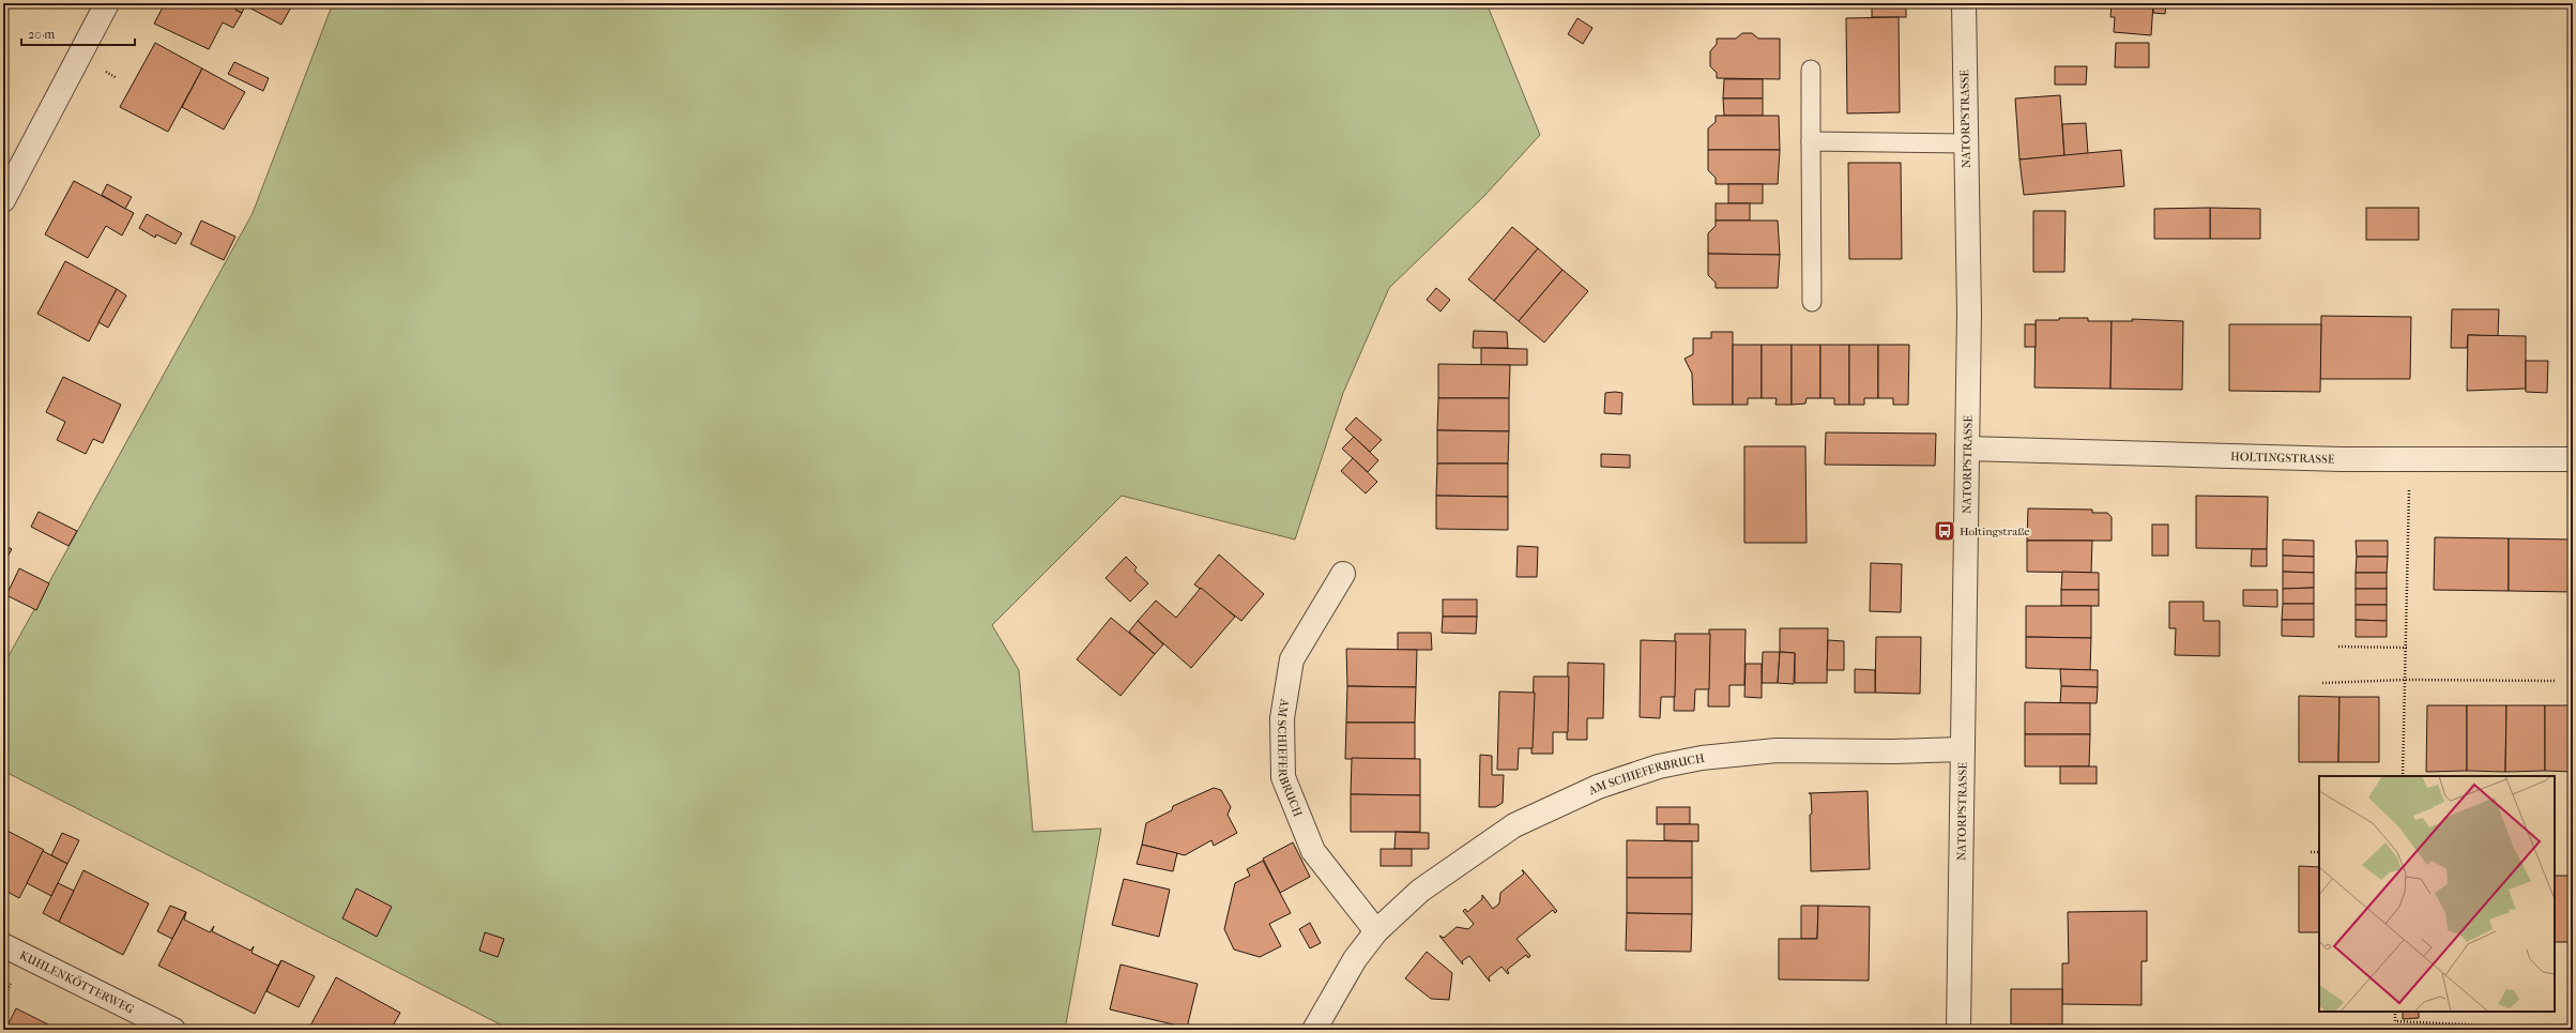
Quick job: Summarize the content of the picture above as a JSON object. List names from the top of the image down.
{
  "streets": {
    "street": [
      "NATORPSTRASSE",
      "HOLTINGSTRASSE",
      "AM SCHIEFERBRUCH",
      "KUHLENKÖTTERWEG"
    ]
  },
  "crossings": [
    ["NATORPSTRASSE", "HOLTINGSTRASSE"],
    ["NATORPSTRASSE", "AM SCHIEFERBRUCH"]
  ],
  "places": {
    "bus stop": ["Holtingstraße"]
  },
  "scale_bar": "20 m"
}
